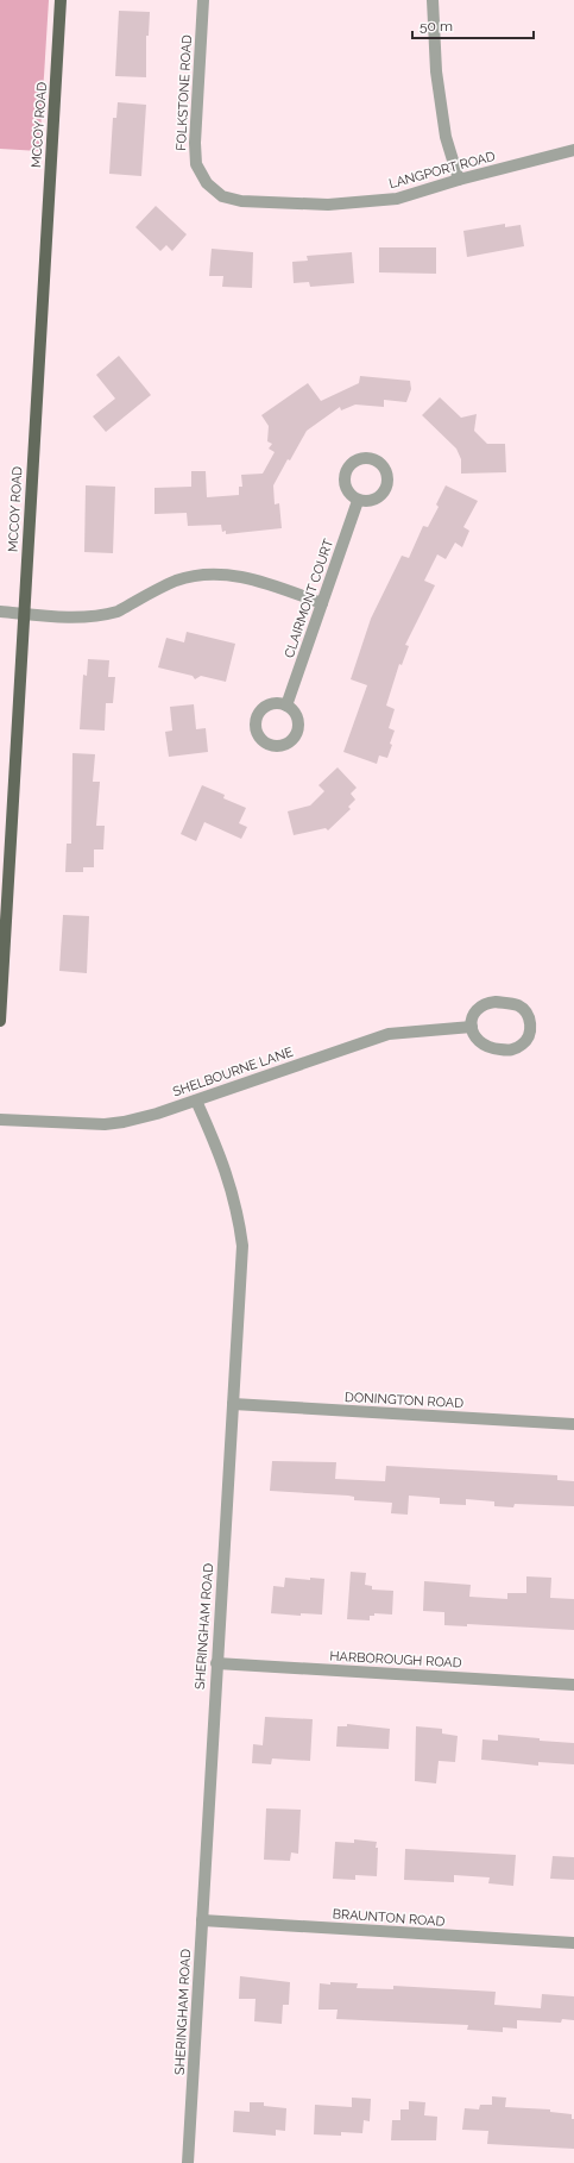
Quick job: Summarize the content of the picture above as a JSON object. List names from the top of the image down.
{
  "streets": {
    "main road": ["MCCOY ROAD"],
    "street": [
      "FOLKSTONE ROAD",
      "LANGPORT ROAD",
      "CLAIRMONT COURT",
      "SHELBOURNE LANE",
      "DONINGTON ROAD",
      "SHERINGHAM ROAD",
      "HARBOROUGH ROAD",
      "BRAUNTON ROAD"
    ]
  },
  "crossings": [
    ["FOLKSTONE ROAD", "LANGPORT ROAD"],
    ["SHELBOURNE LANE", "SHERINGHAM ROAD"],
    ["DONINGTON ROAD", "SHERINGHAM ROAD"],
    ["SHERINGHAM ROAD", "HARBOROUGH ROAD"],
    ["SHERINGHAM ROAD", "BRAUNTON ROAD"]
  ],
  "scale_bar": "50 m"
}
